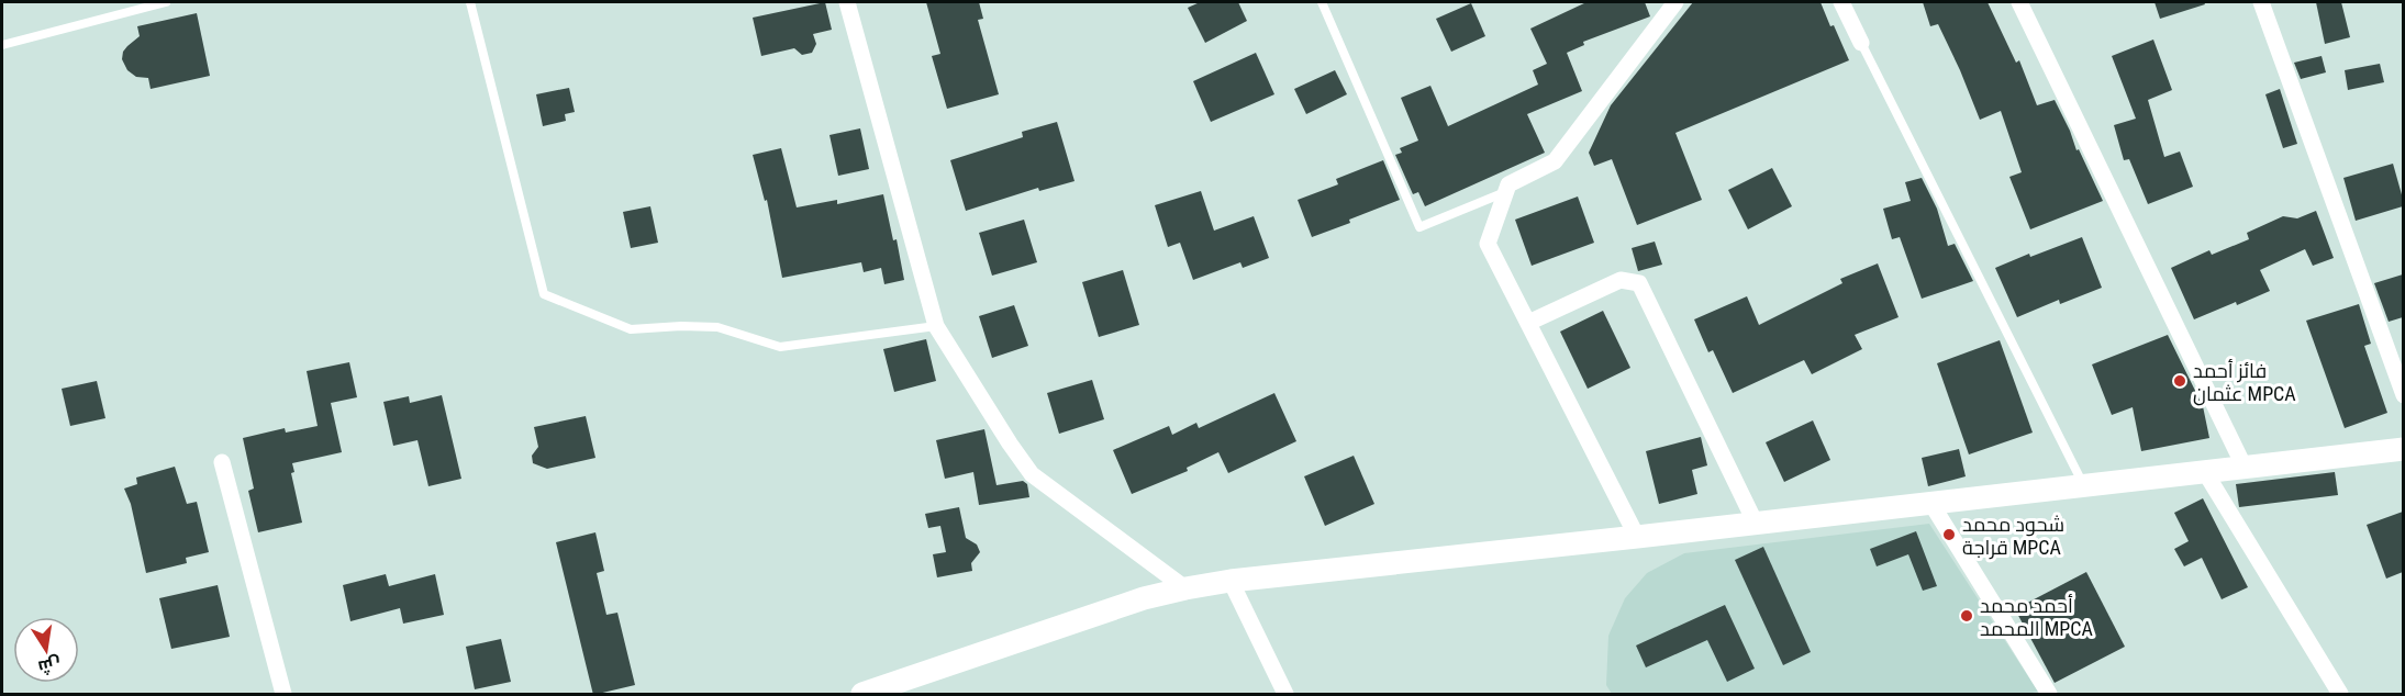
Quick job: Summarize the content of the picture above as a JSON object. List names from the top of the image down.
{
  "places": ["فائز أحمد عثمان MPCA", "شحود محمد قراجة MPCA", "أحمد محمد المحمد MPCA"],
  "north": "bottom"
}
